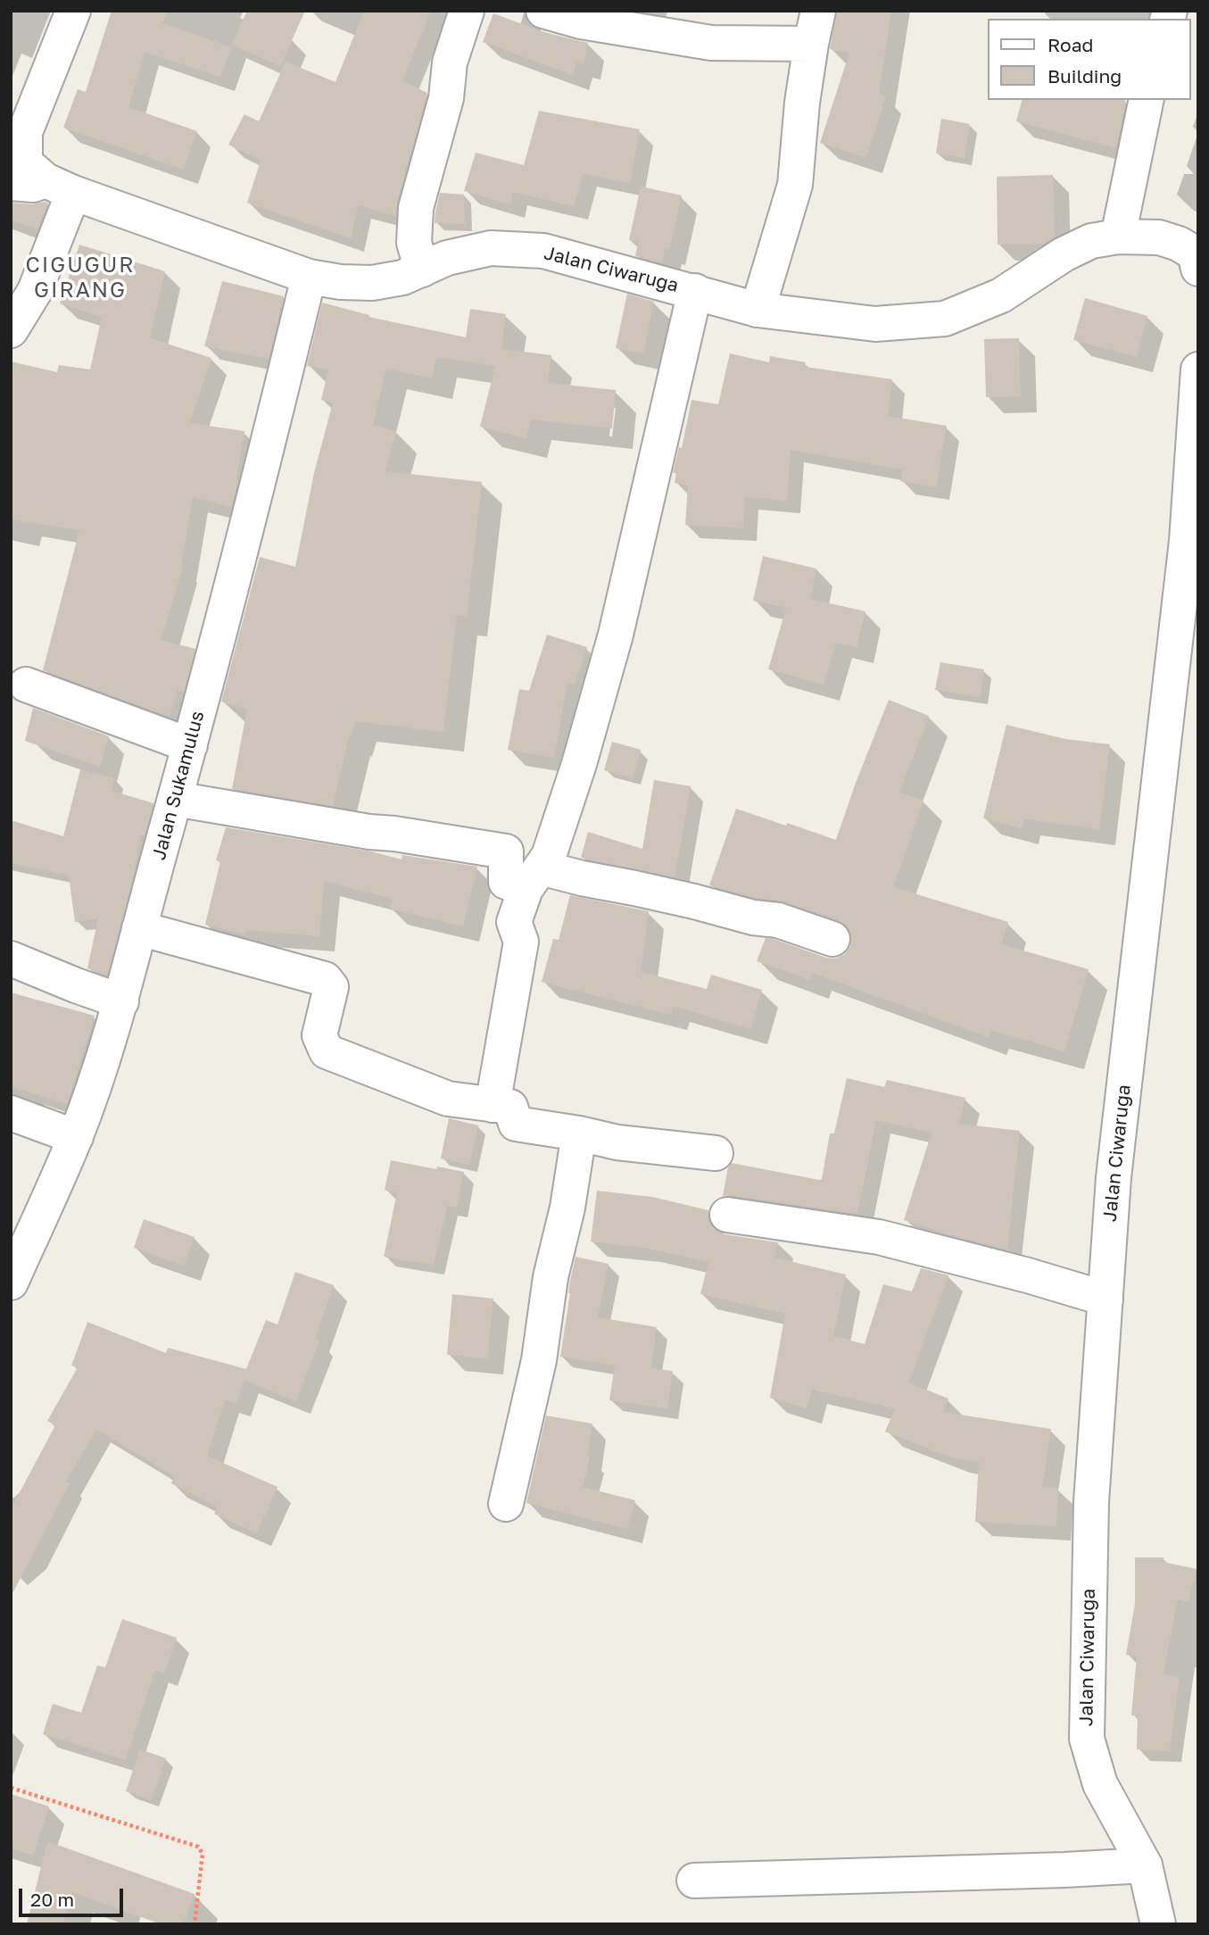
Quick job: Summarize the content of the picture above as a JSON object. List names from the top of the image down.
{
  "streets": {
    "street": ["Jalan Ciwaruga", "Jalan Sukamulus"]
  },
  "crossings": [
    ["Jalan Ciwaruga", "Jalan Sukamulus"]
  ],
  "districts": ["CIGUGUR GIRANG"],
  "legend": ["Road", "Building"],
  "scale_bar": "20 m"
}
